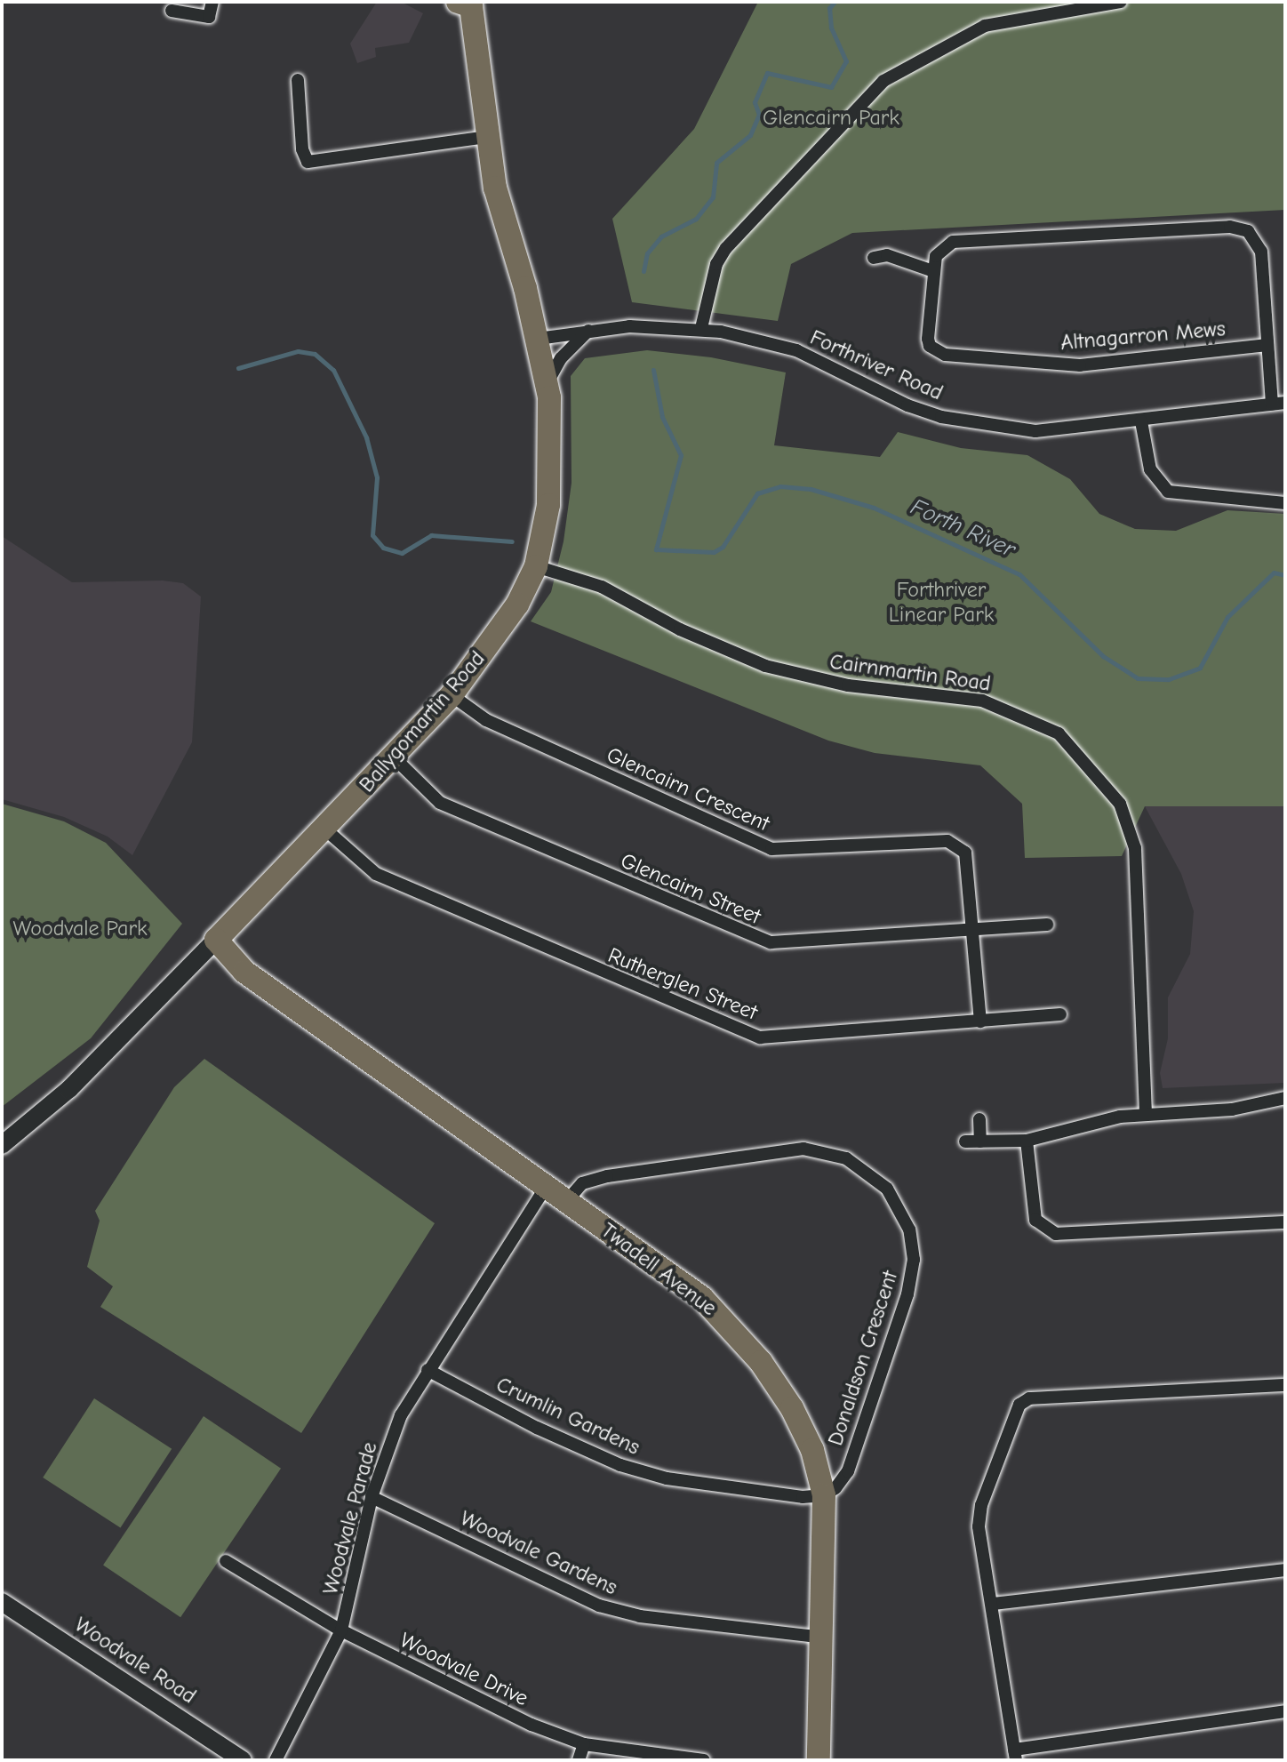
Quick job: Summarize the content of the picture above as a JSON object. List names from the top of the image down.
{
  "streets": {
    "highway": ["Ballygomartin Road", "Twadell Avenue"],
    "street": [
      "Altnagarron Mews",
      "Forthriver Road",
      "Cairnmartin Road",
      "Glencairn Crescent",
      "Glencairn Street",
      "Rutherglen Street",
      "Donaldson Crescent",
      "Crumlin Gardens",
      "Woodvale Parade",
      "Woodvale Gardens",
      "Woodvale Road",
      "Woodvale Drive"
    ]
  },
  "crossings": [
    ["Forthriver Road", "Ballygomartin Road"],
    ["Cairnmartin Road", "Ballygomartin Road"],
    ["Ballygomartin Road", "Glencairn Crescent"],
    ["Ballygomartin Road", "Glencairn Street"],
    ["Ballygomartin Road", "Rutherglen Street"],
    ["Ballygomartin Road", "Twadell Avenue"],
    ["Glencairn Crescent", "Glencairn Street"],
    ["Glencairn Crescent", "Rutherglen Street"],
    ["Twadell Avenue", "Donaldson Crescent"],
    ["Twadell Avenue", "Crumlin Gardens"],
    ["Twadell Avenue", "Woodvale Parade"],
    ["Twadell Avenue", "Woodvale Gardens"],
    ["Donaldson Crescent", "Crumlin Gardens"],
    ["Crumlin Gardens", "Woodvale Parade"],
    ["Woodvale Parade", "Woodvale Gardens"],
    ["Woodvale Parade", "Woodvale Drive"]
  ],
  "water": ["Forth River"],
  "parks": ["Glencairn Park", "Forthriver Linear Park", "Woodvale Park"]
}
